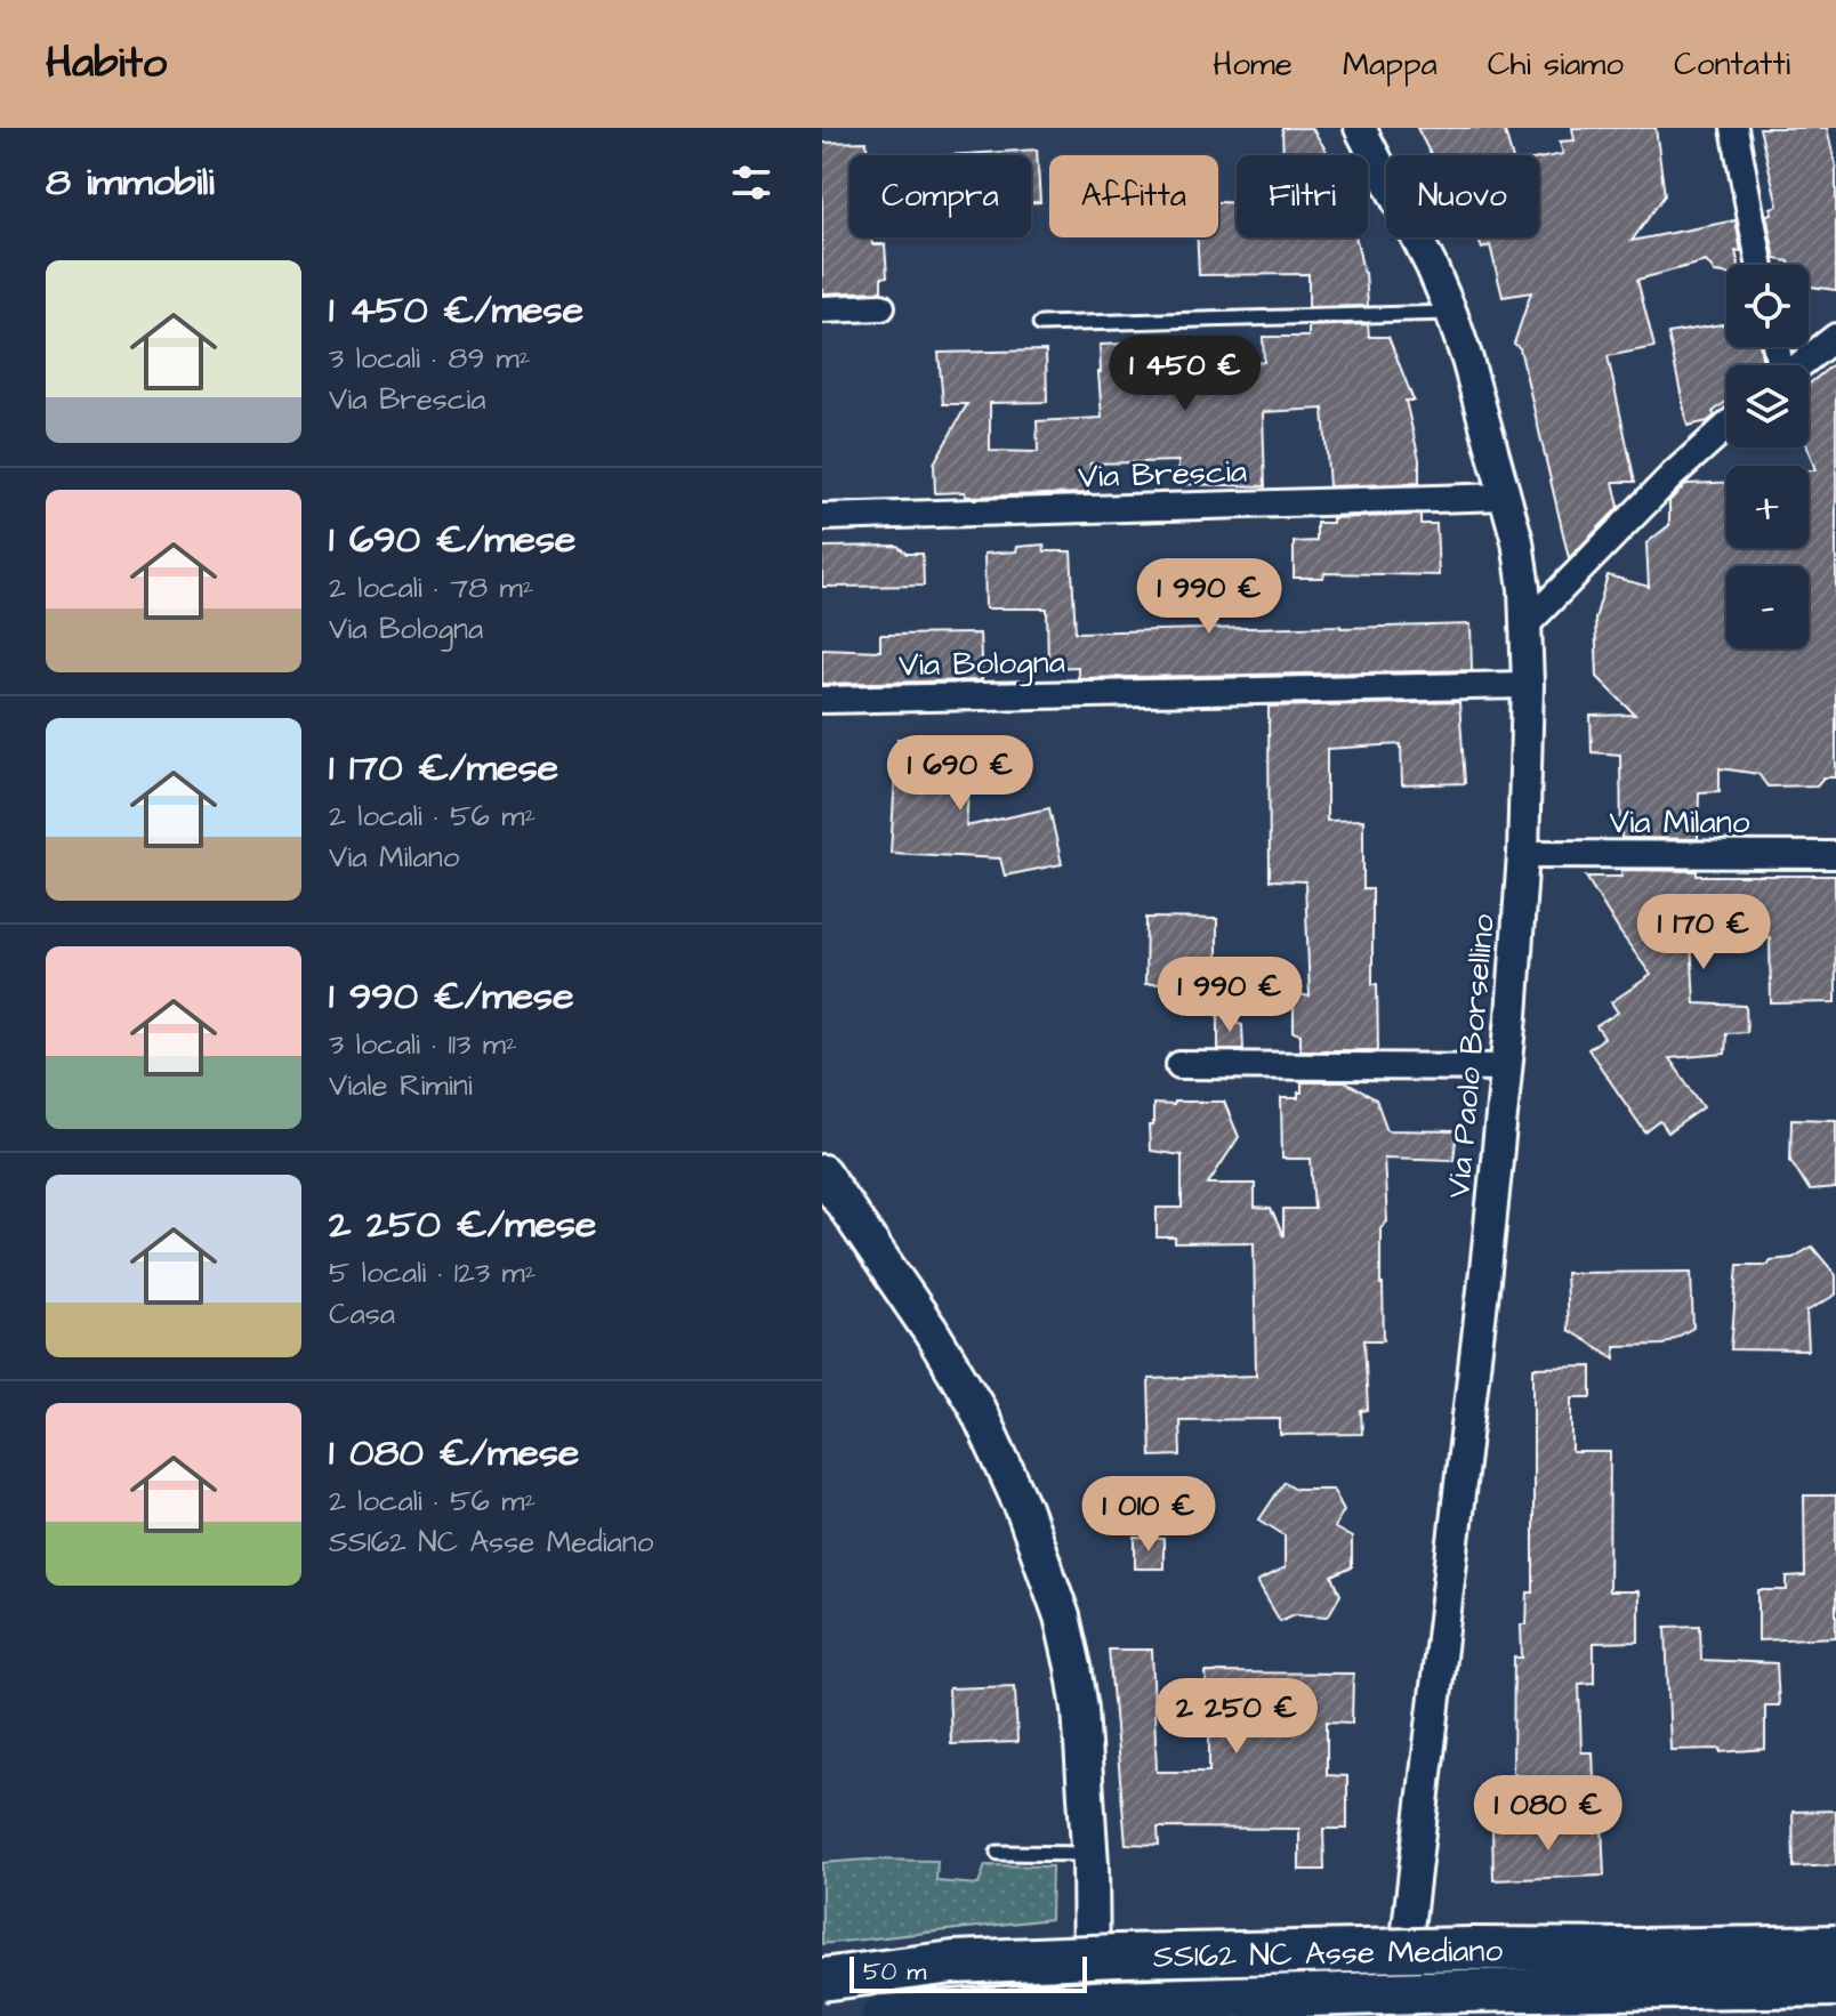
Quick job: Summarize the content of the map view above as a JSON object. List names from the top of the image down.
{
  "streets": {
    "highway": ["SS162 NC Asse Mediano"],
    "street": [
      "Via Brescia",
      "Via Bologna",
      "Via Milano",
      "Via Paolo Borsellino"
    ]
  },
  "crossings": [
    ["Via Brescia", "Via Paolo Borsellino"],
    ["Via Bologna", "Via Paolo Borsellino"],
    ["Via Milano", "Via Paolo Borsellino"]
  ],
  "scale_bar": "50 m",
  "page": {
    "header": "Habito",
    "nav": [
      "Home",
      "Mappa",
      "Chi siamo",
      "Contatti"
    ],
    "heading": "8 immobili",
    "chip": [
      "Compra",
      "Affitta",
      "Filtri",
      "Nuovo"
    ],
    "list": [
      {
        "name": "1 450 €/mese",
        "note": "3 locali · 89 m² · Via Brescia"
      },
      {
        "name": "1 690 €/mese",
        "note": "2 locali · 78 m² · Via Bologna"
      },
      {
        "name": "1 170 €/mese",
        "note": "2 locali · 56 m² · Via Milano"
      },
      {
        "name": "1 990 €/mese",
        "note": "3 locali · 113 m² · Viale Rimini"
      },
      {
        "name": "2 250 €/mese",
        "note": "5 locali · 123 m² · Casa"
      },
      {
        "name": "1 080 €/mese",
        "note": "2 locali · 56 m² · SS162 NC Asse Mediano"
      }
    ],
    "map_buttons": ["+", "−"],
    "price": [
      "1 450 €",
      "1 990 €",
      "1 690 €",
      "1 170 €",
      "1 990 €",
      "1 010 €",
      "2 250 €",
      "1 080 €"
    ],
    "scale": "50 m"
  }
}
